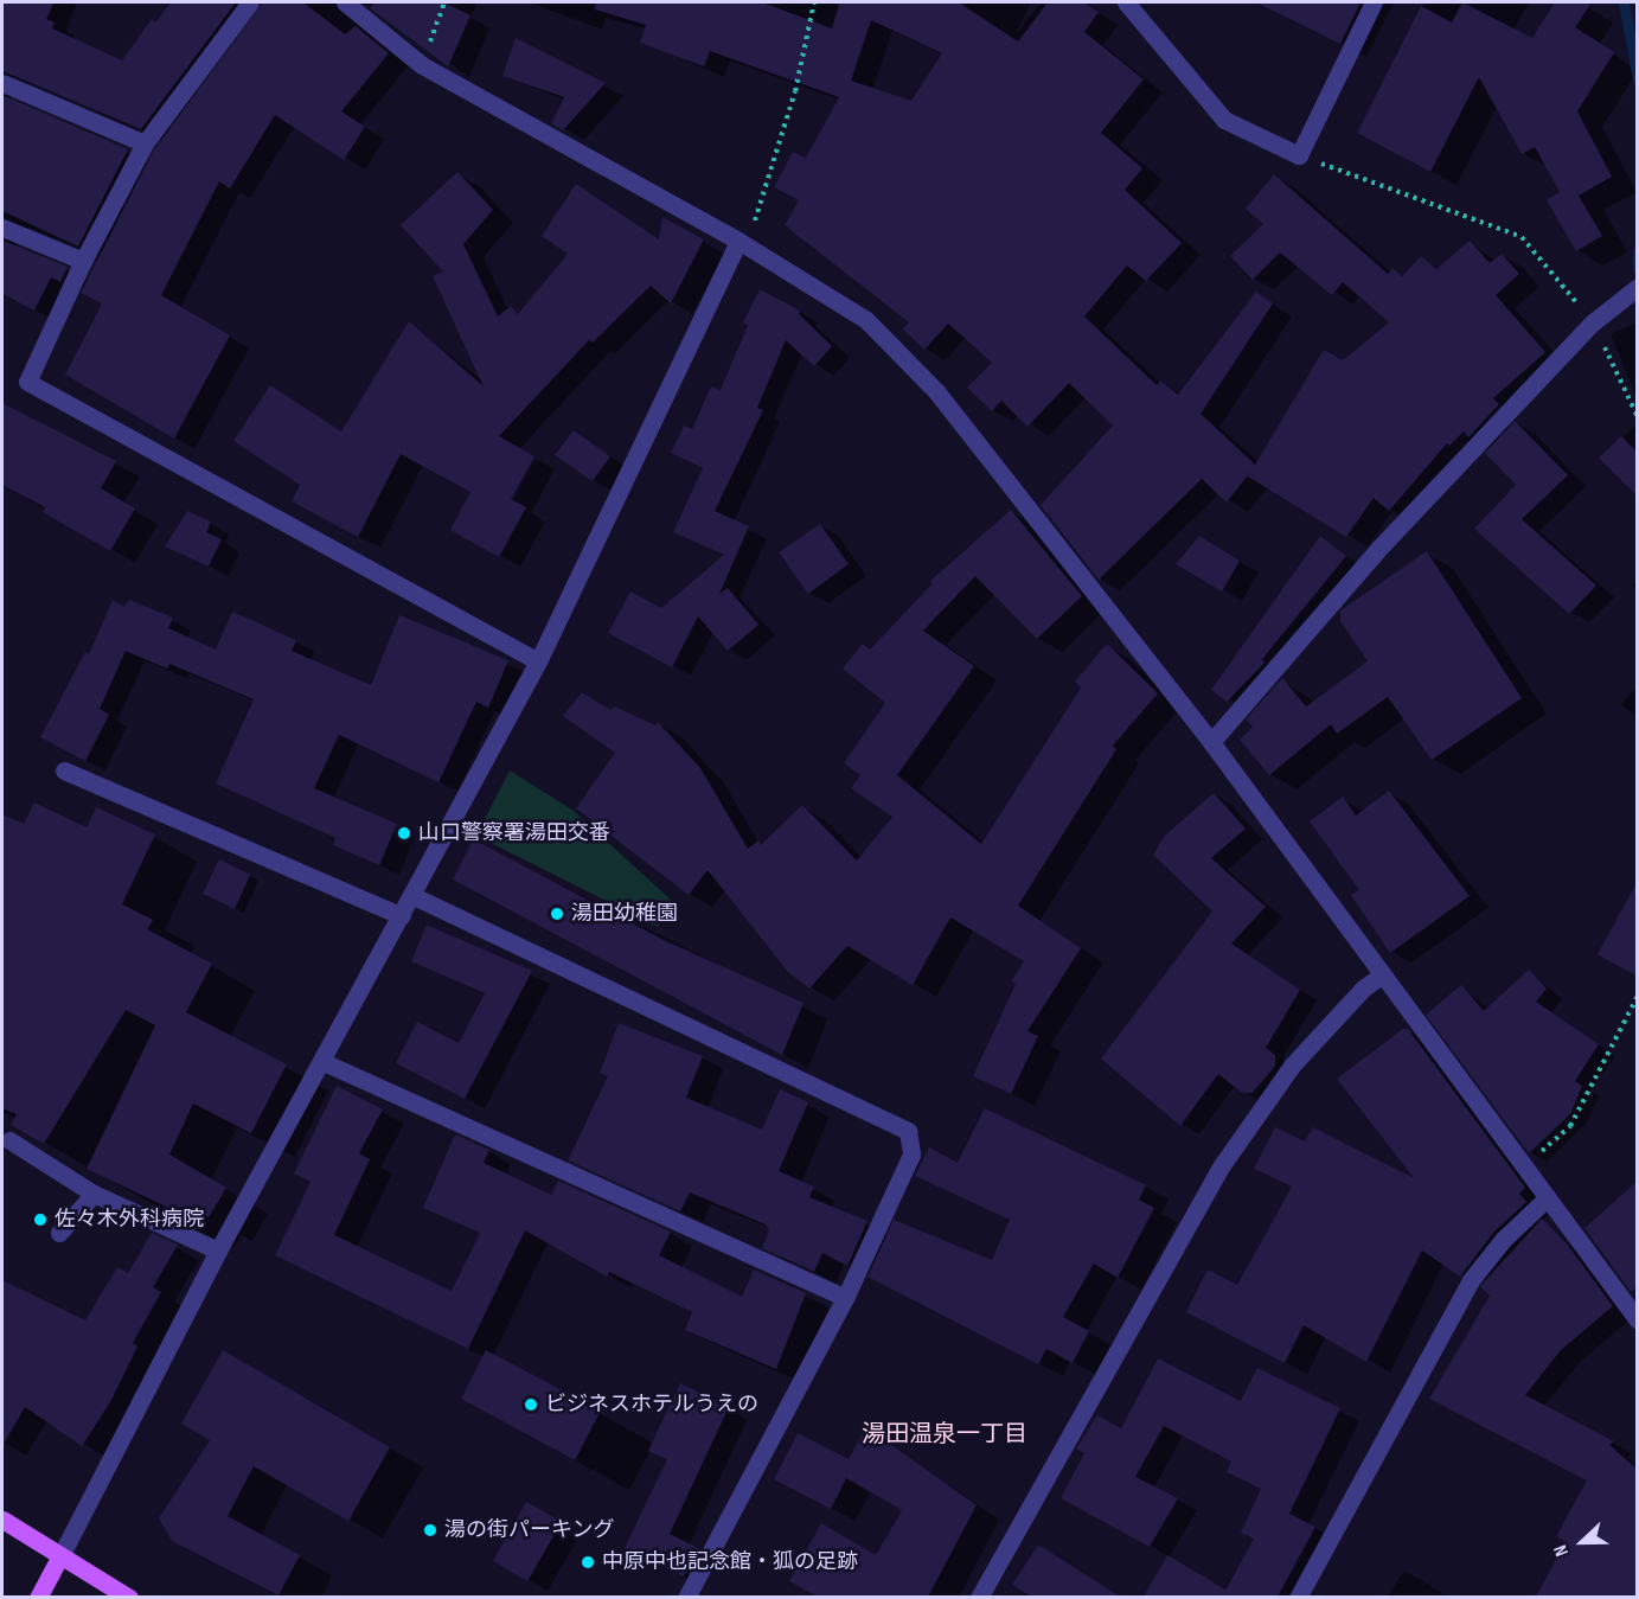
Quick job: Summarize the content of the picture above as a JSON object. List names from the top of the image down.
{
  "districts": ["湯田温泉一丁目"],
  "places": [
    "山口警察署湯田交番",
    "湯田幼稚園",
    "佐々木外科病院",
    "ビジネスホテルうえの",
    "湯の街パーキング",
    "中原中也記念館・狐の足跡"
  ],
  "north": "left"
}
